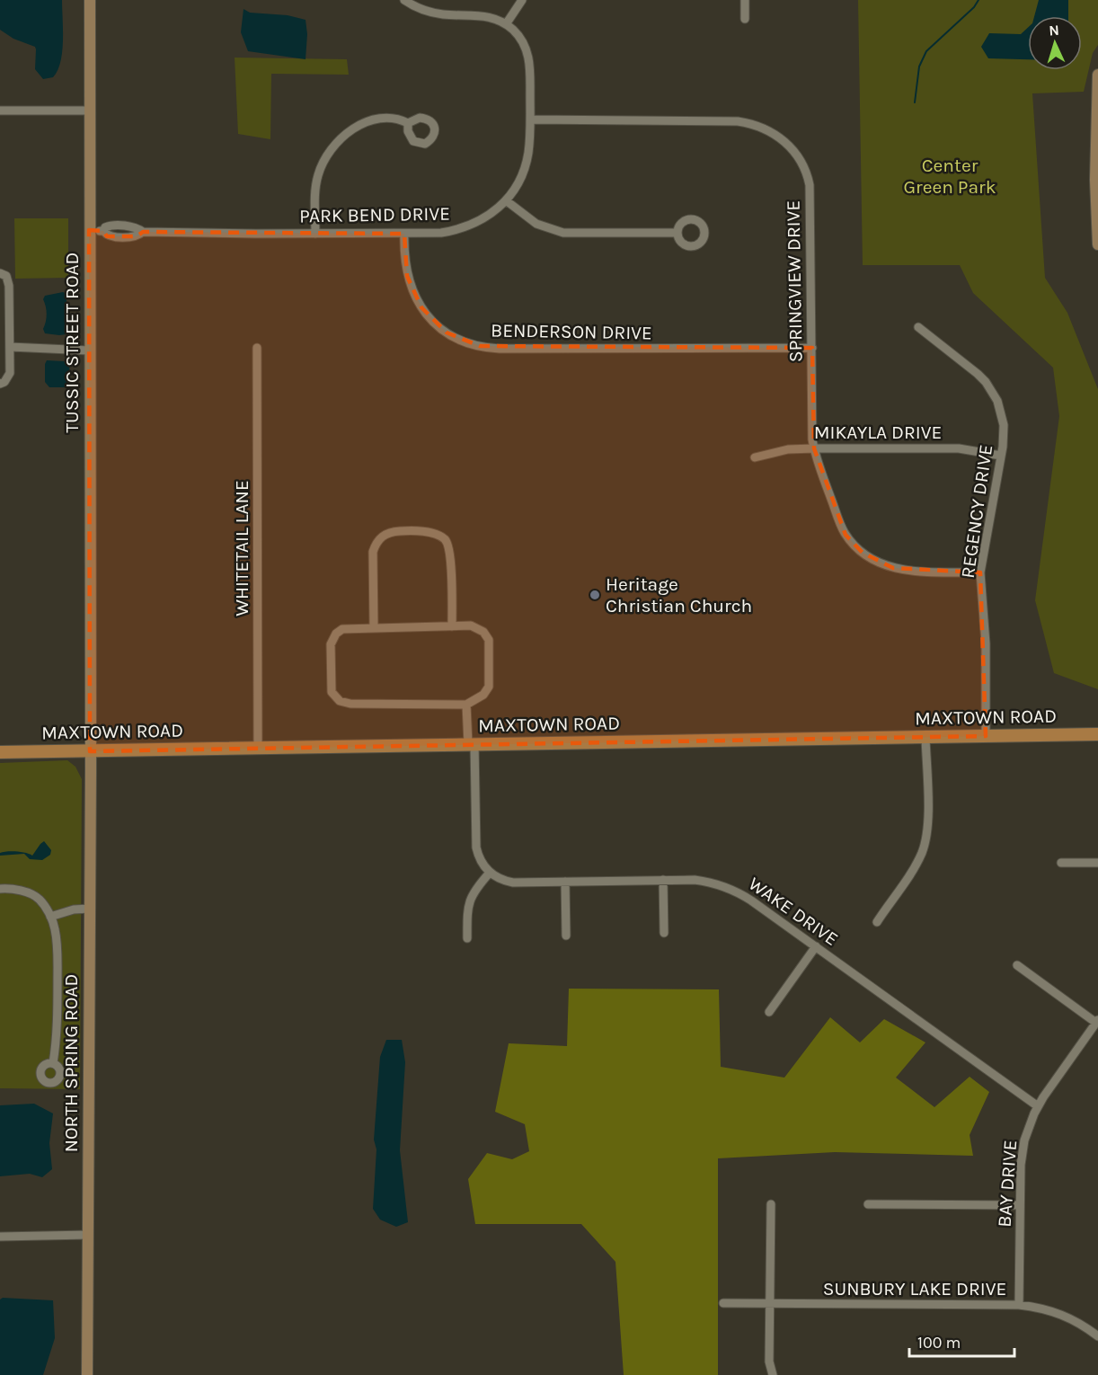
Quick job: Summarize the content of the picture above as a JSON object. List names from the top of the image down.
{
  "streets": {
    "main road": ["TUSSIC STREET ROAD", "MAXTOWN ROAD", "NORTH SPRING ROAD"],
    "street": [
      "PARK BEND DRIVE",
      "SPRINGVIEW DRIVE",
      "BENDERSON DRIVE",
      "MIKAYLA DRIVE",
      "REGENCY DRIVE",
      "WHITETAIL LANE",
      "WAKE DRIVE",
      "BAY DRIVE",
      "SUNBURY LAKE DRIVE"
    ]
  },
  "crossings": [
    ["PARK BEND DRIVE", "SPRINGVIEW DRIVE"],
    ["PARK BEND DRIVE", "BENDERSON DRIVE"],
    ["PARK BEND DRIVE", "TUSSIC STREET ROAD"],
    ["SPRINGVIEW DRIVE", "BENDERSON DRIVE"],
    ["SPRINGVIEW DRIVE", "MIKAYLA DRIVE"],
    ["SPRINGVIEW DRIVE", "REGENCY DRIVE"],
    ["TUSSIC STREET ROAD", "MAXTOWN ROAD"],
    ["TUSSIC STREET ROAD", "NORTH SPRING ROAD"],
    ["MIKAYLA DRIVE", "REGENCY DRIVE"],
    ["REGENCY DRIVE", "MAXTOWN ROAD"],
    ["WHITETAIL LANE", "MAXTOWN ROAD"],
    ["MAXTOWN ROAD", "NORTH SPRING ROAD"],
    ["WAKE DRIVE", "BAY DRIVE"],
    ["BAY DRIVE", "SUNBURY LAKE DRIVE"]
  ],
  "parks": ["Center Green Park"],
  "places": ["Heritage Christian Church"],
  "scale_bar": "100 m",
  "north": "top"
}
